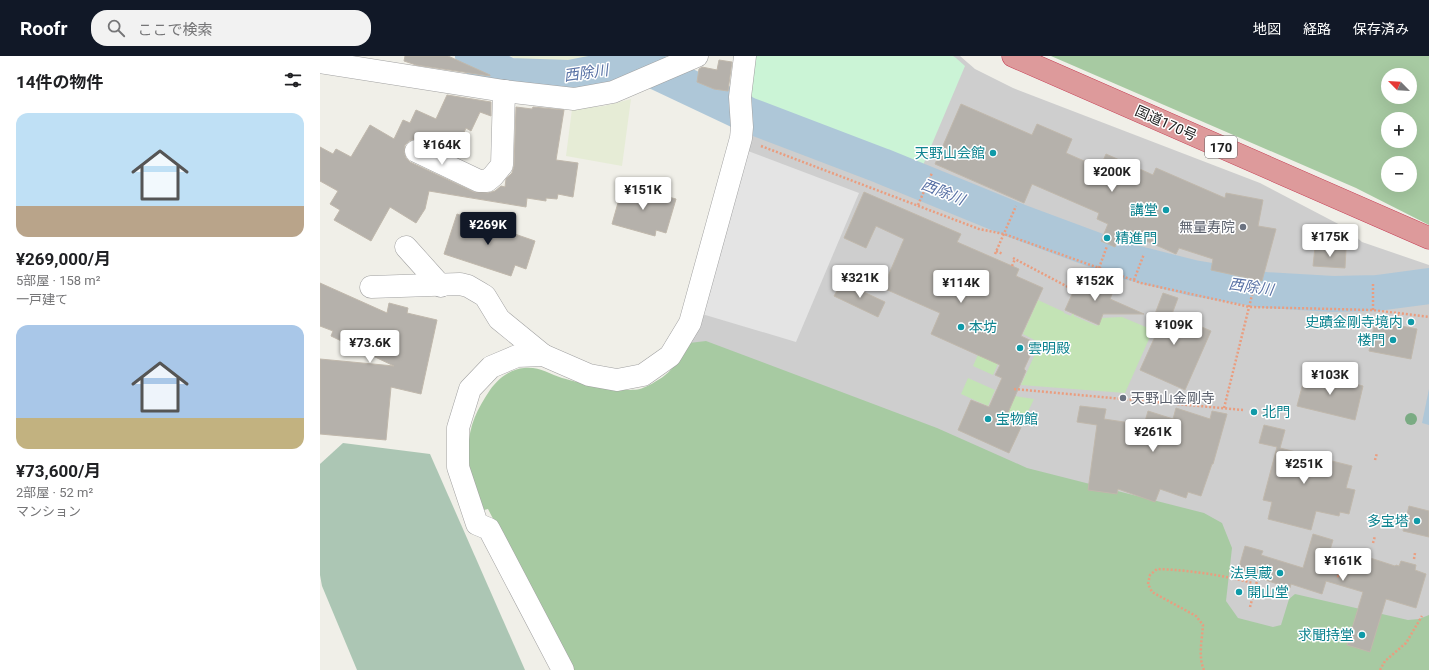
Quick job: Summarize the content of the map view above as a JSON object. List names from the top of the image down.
{
  "streets": {
    "highway": ["国道170号", "170"]
  },
  "water": ["西除川"],
  "places": [
    "天野山会館",
    "講堂",
    "無量寿院",
    "精進門",
    "史蹟金剛寺境内",
    "本坊",
    "楼門",
    "雲明殿",
    "天野山金剛寺",
    "北門",
    "宝物館",
    "多宝塔",
    "法具蔵",
    "開山堂",
    "求聞持堂"
  ],
  "north": "top left",
  "page": {
    "header": "Roofr",
    "search": "ここで検索",
    "nav": ["地図", "経路", "保存済み"],
    "heading": "14件の物件",
    "map_buttons": ["+", "−"],
    "list": [
      {
        "name": "¥269,000/月",
        "note": "5部屋 · 158 m² · 一戸建て"
      },
      {
        "name": "¥73,600/月",
        "note": "2部屋 · 52 m² · マンション"
      }
    ],
    "price": [
      "¥164K",
      "¥200K",
      "¥151K",
      "¥269K",
      "¥175K",
      "¥321K",
      "¥152K",
      "¥114K",
      "¥109K",
      "¥73.6K",
      "¥103K",
      "¥261K",
      "¥251K",
      "¥161K"
    ]
  }
}
